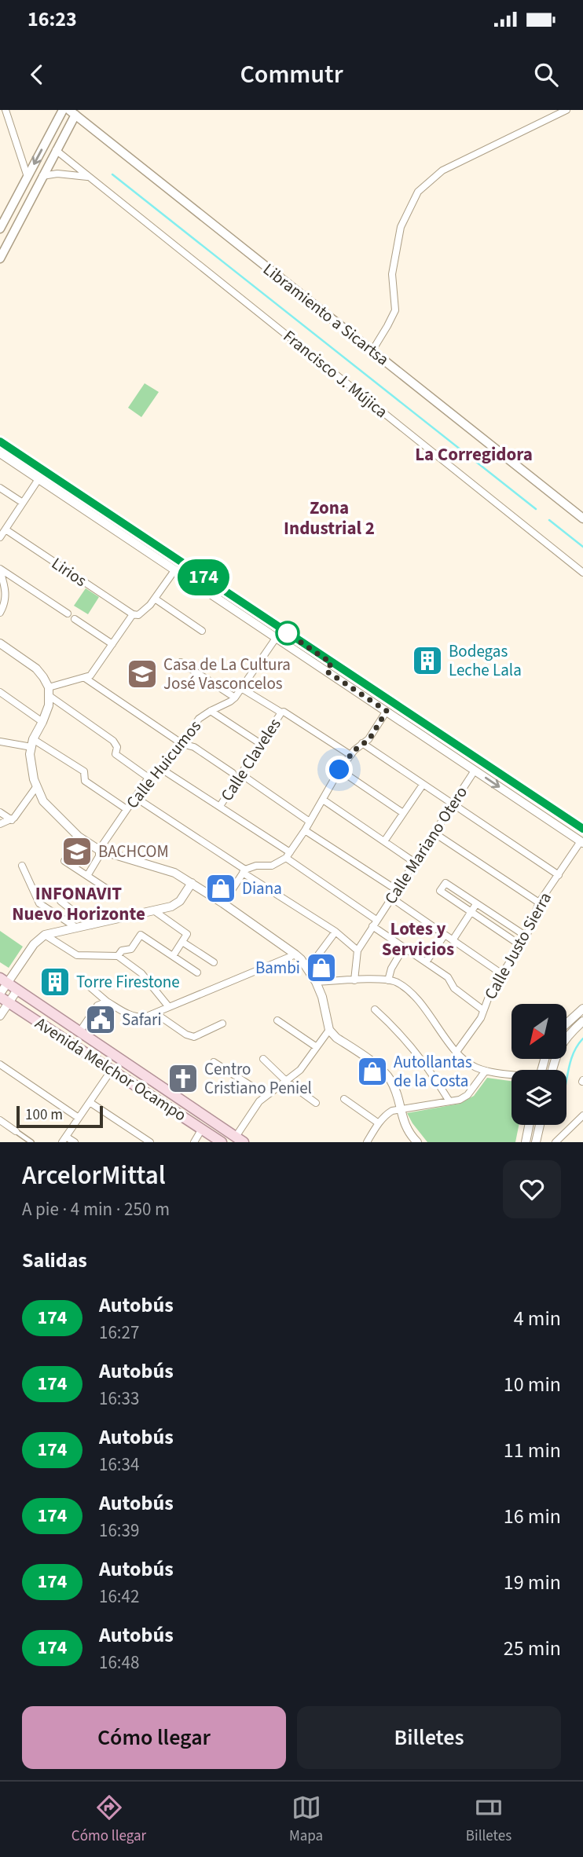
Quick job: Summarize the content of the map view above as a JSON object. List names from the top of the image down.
{
  "streets": {
    "main road": ["Libramiento a Sicartsa", "Avenida Melchor Ocampo"],
    "street": [
      "Francisco J. Mújica",
      "Lirios",
      "Calle Claveles",
      "Calle Huicumos",
      "Calle Mariano Otero",
      "Calle Justo Sierra"
    ]
  },
  "districts": [
    "La Corregidora",
    "Zona Industrial 2",
    "INFONAVIT Nuevo Horizonte",
    "Lotes y Servicios"
  ],
  "places": {
    "building": ["Bodegas Leche Lala", "Torre Firestone"],
    "school or university": ["Casa de La Cultura José Vasconcelos", "BACHCOM"],
    "shop": ["Diana", "Bambi", "Autollantas de la Costa"],
    "public building": ["Safari"],
    "church": ["Centro Cristiano Peniel"]
  },
  "lines": ["bus line 174"],
  "scale_bar": "100 m",
  "north": "bottom left",
  "page": {
    "status": "16:23",
    "header": "Commutr",
    "on_map": "174",
    "scale": "100 m",
    "heading": [
      ["ArcelorMittal", "A pie · 4 min · 250 m"],
      "Salidas"
    ],
    "list": [
      {
        "mark": "174",
        "name": "Autobús",
        "note": "16:27",
        "value": "4 min"
      },
      {
        "mark": "174",
        "name": "Autobús",
        "note": "16:33",
        "value": "10 min"
      },
      {
        "mark": "174",
        "name": "Autobús",
        "note": "16:34",
        "value": "11 min"
      },
      {
        "mark": "174",
        "name": "Autobús",
        "note": "16:39",
        "value": "16 min"
      },
      {
        "mark": "174",
        "name": "Autobús",
        "note": "16:42",
        "value": "19 min"
      },
      {
        "mark": "174",
        "name": "Autobús",
        "note": "16:48",
        "value": "25 min"
      }
    ],
    "buttons": ["Cómo llegar", "Billetes"],
    "tabs": ["Cómo llegar", "Mapa", "Billetes"]
  }
}
